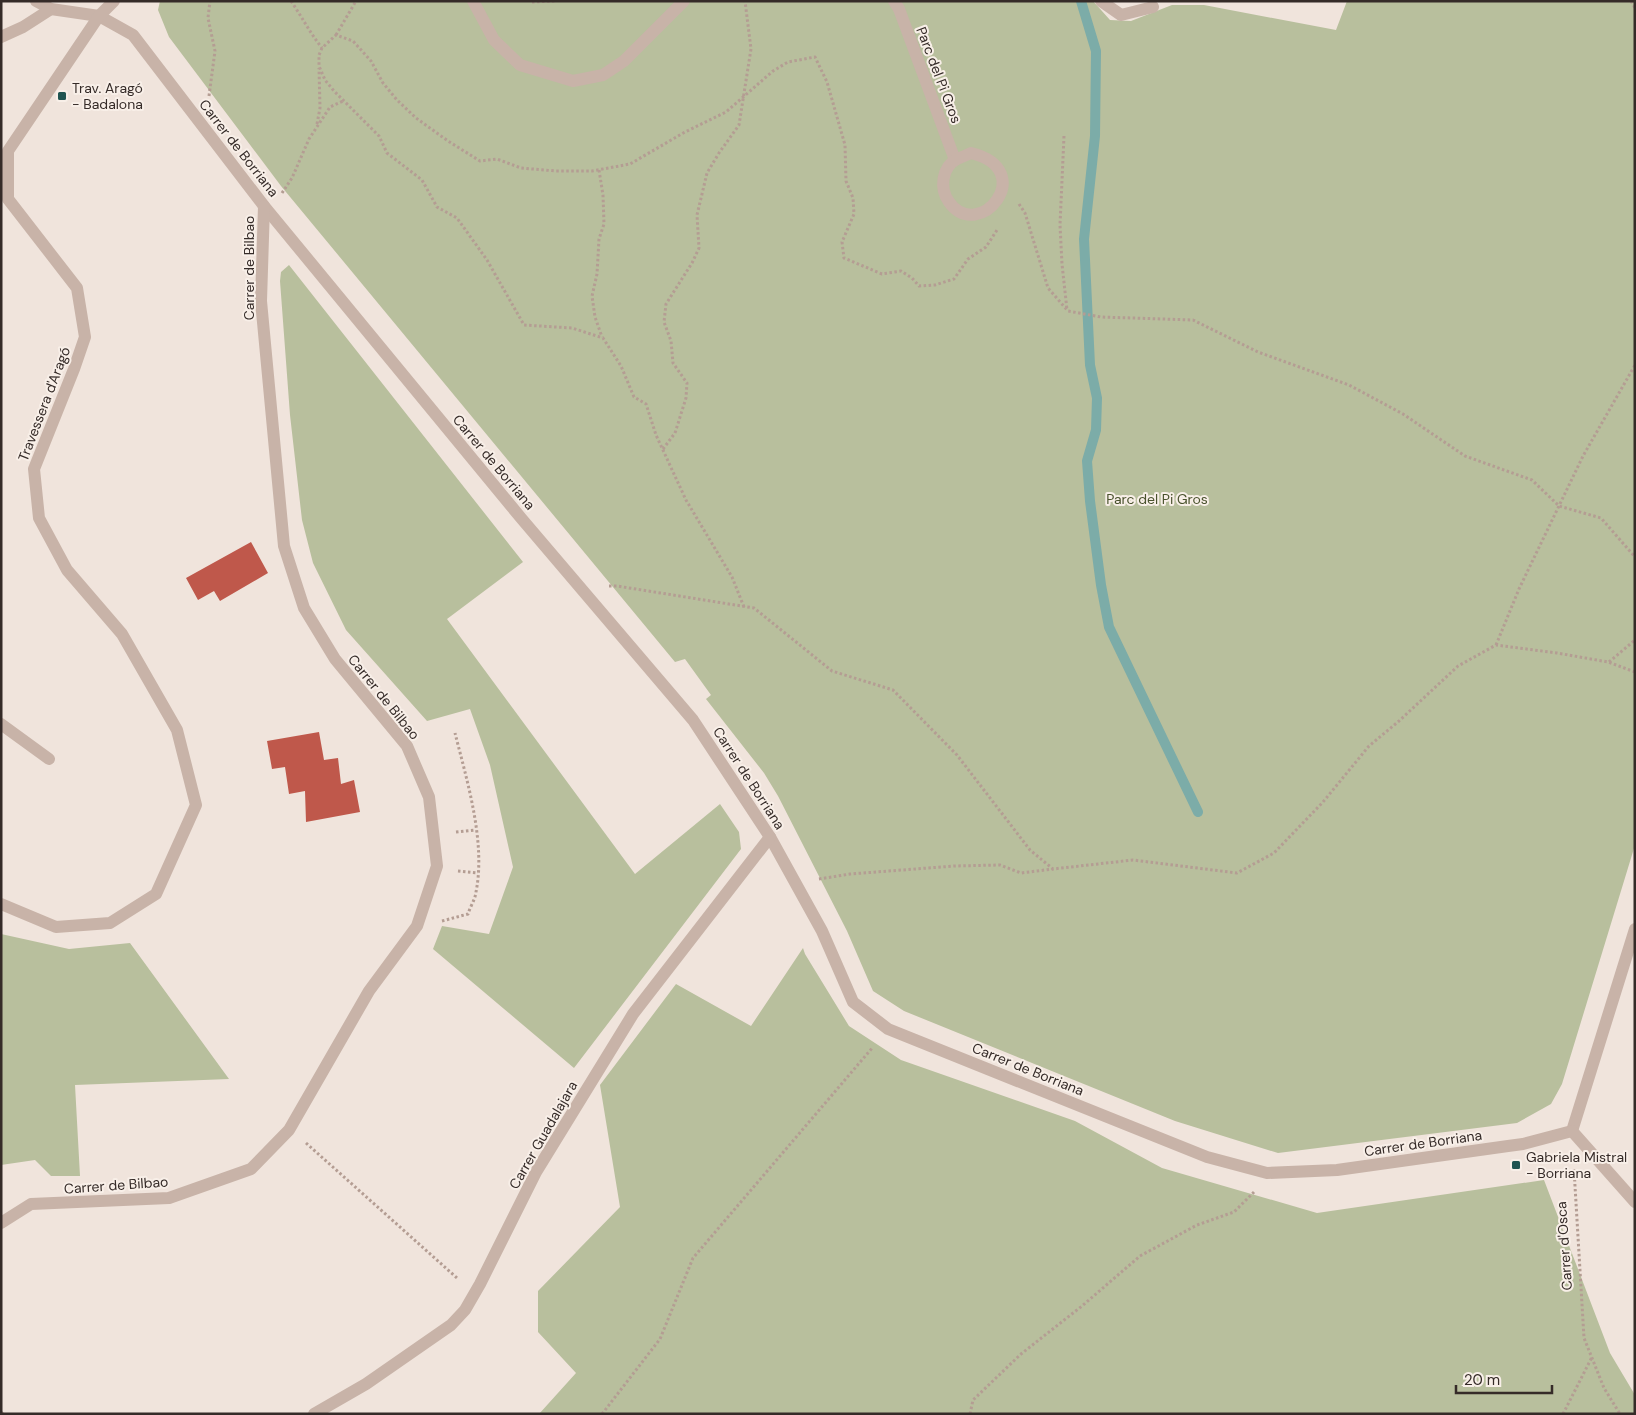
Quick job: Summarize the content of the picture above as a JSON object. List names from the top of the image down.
{
  "streets": {
    "street": [
      "Parc del Pi Gros",
      "Carrer de Borriana",
      "Carrer de Bilbao",
      "Travessera d'Aragó",
      "Carrer Guadalajara"
    ],
    "path": ["Carrer d'Osca"]
  },
  "crossings": [
    ["Carrer de Borriana", "Carrer de Bilbao"],
    ["Carrer de Borriana", "Travessera d'Aragó"],
    ["Carrer de Borriana", "Carrer Guadalajara"],
    ["Carrer de Borriana", "Carrer d'Osca"]
  ],
  "parks": ["Parc del Pi Gros"],
  "places": {
    "transit": ["Trav. Aragó - Badalona", "Gabriela Mistral - Borriana"]
  },
  "scale_bar": "20 m"
}
